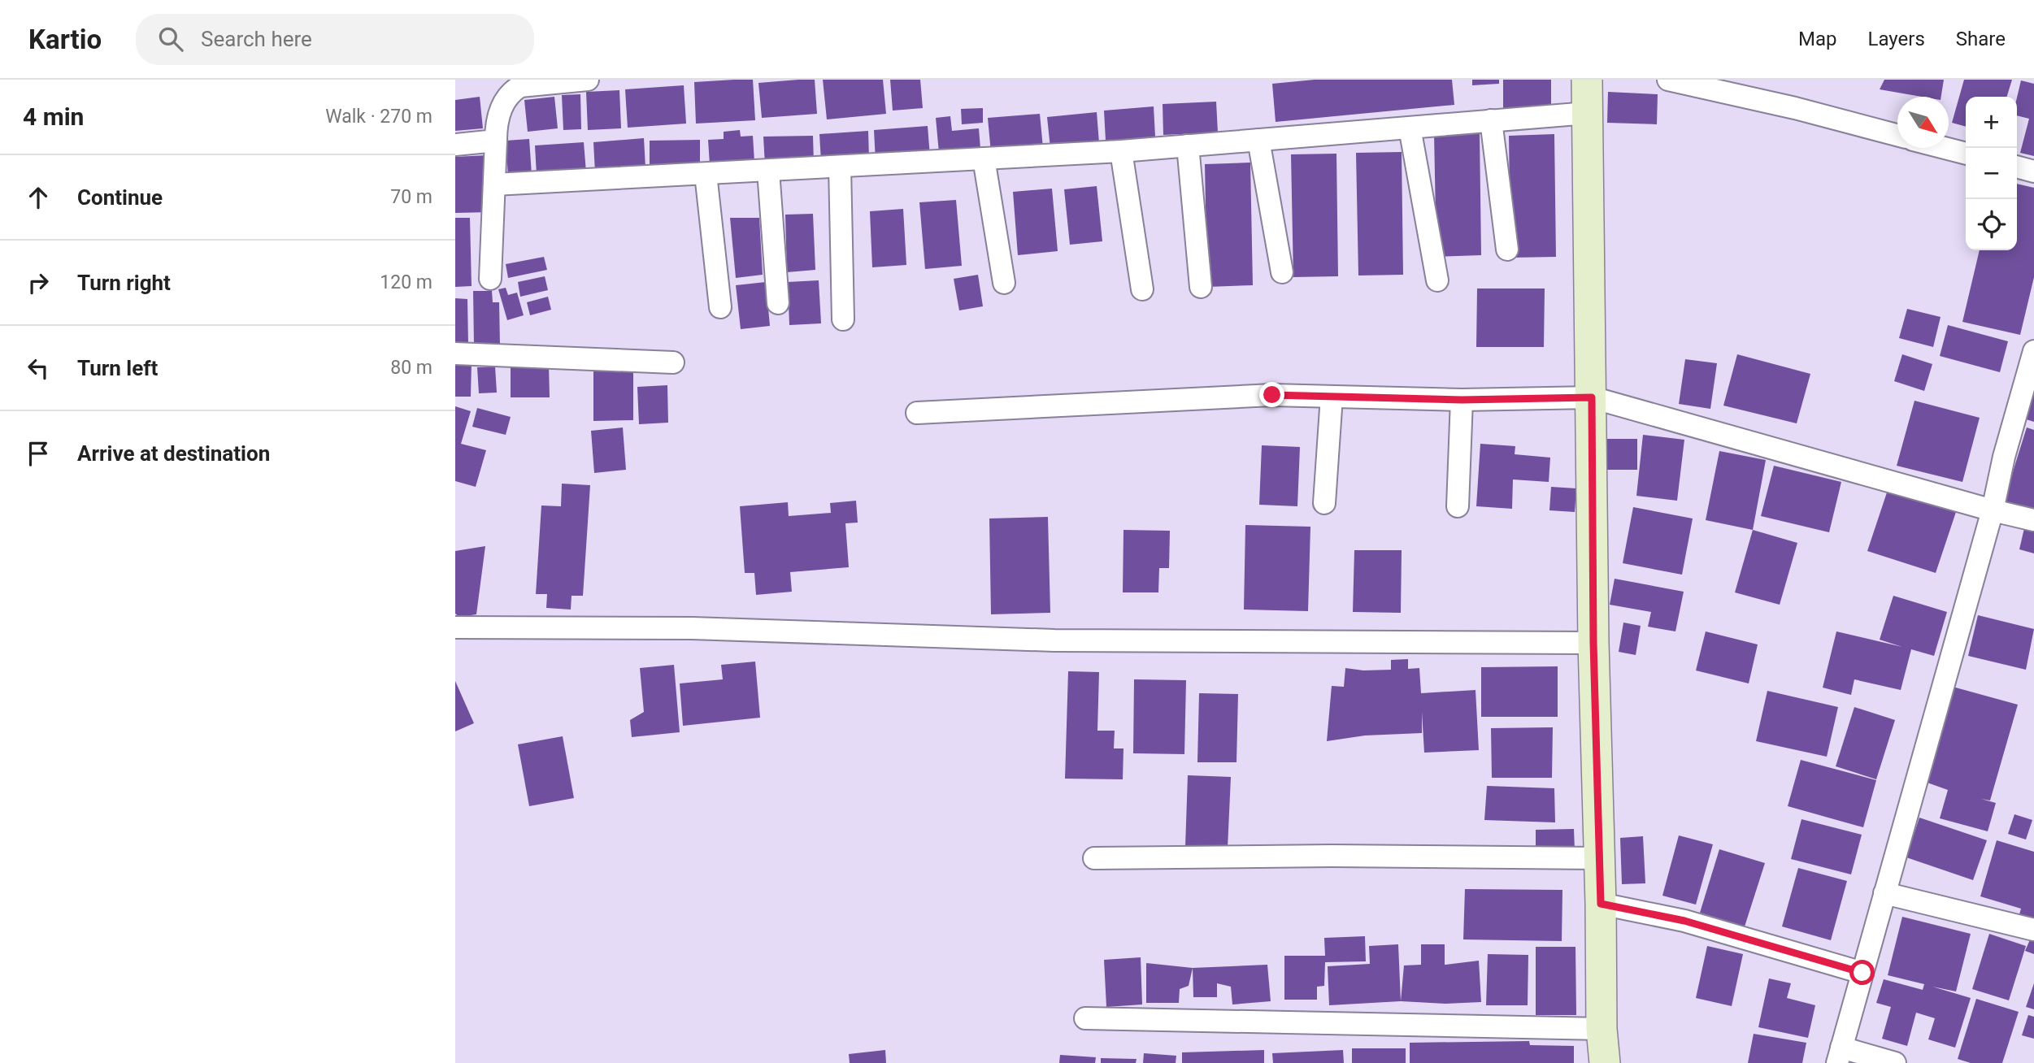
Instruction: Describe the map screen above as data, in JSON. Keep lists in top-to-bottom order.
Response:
{
  "north": "bottom right",
  "page": {
    "header": "Kartio",
    "search": "Search here",
    "nav": ["Map", "Layers", "Share"],
    "heading": ["4 min", "Walk · 270 m"],
    "map_buttons": ["+", "−"],
    "list": [
      ["Continue", "70 m"],
      ["Turn right", "120 m"],
      ["Turn left", "80 m"],
      "Arrive at destination"
    ]
  }
}
